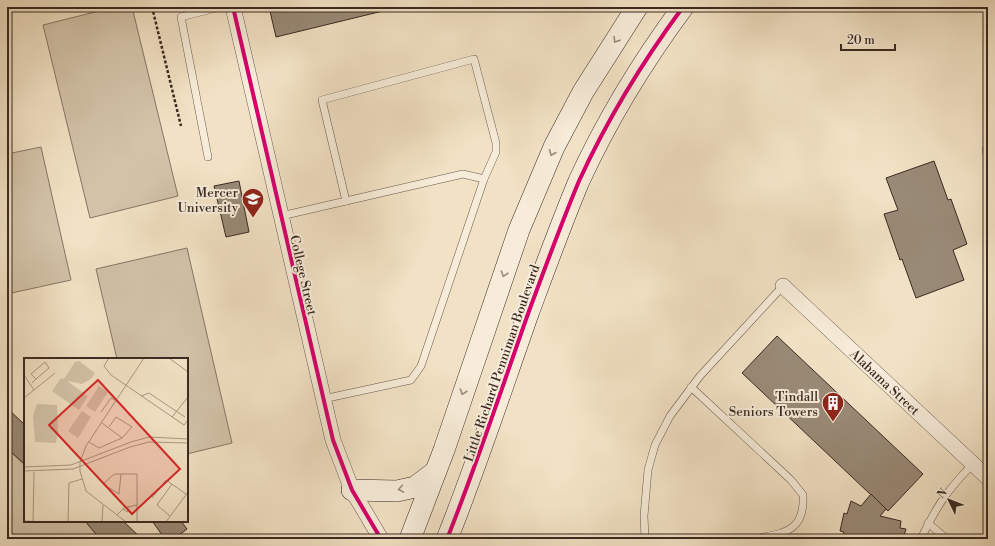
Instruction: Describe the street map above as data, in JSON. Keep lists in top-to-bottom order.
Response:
{
  "streets": {
    "street": ["College Street", "Little Richard Penniman Boulevard", "Alabama Street"]
  },
  "places": {
    "school or university": ["Mercer University"],
    "building": ["Tindall Seniors Towers"]
  },
  "scale_bar": "20 m",
  "north": "top left"
}
